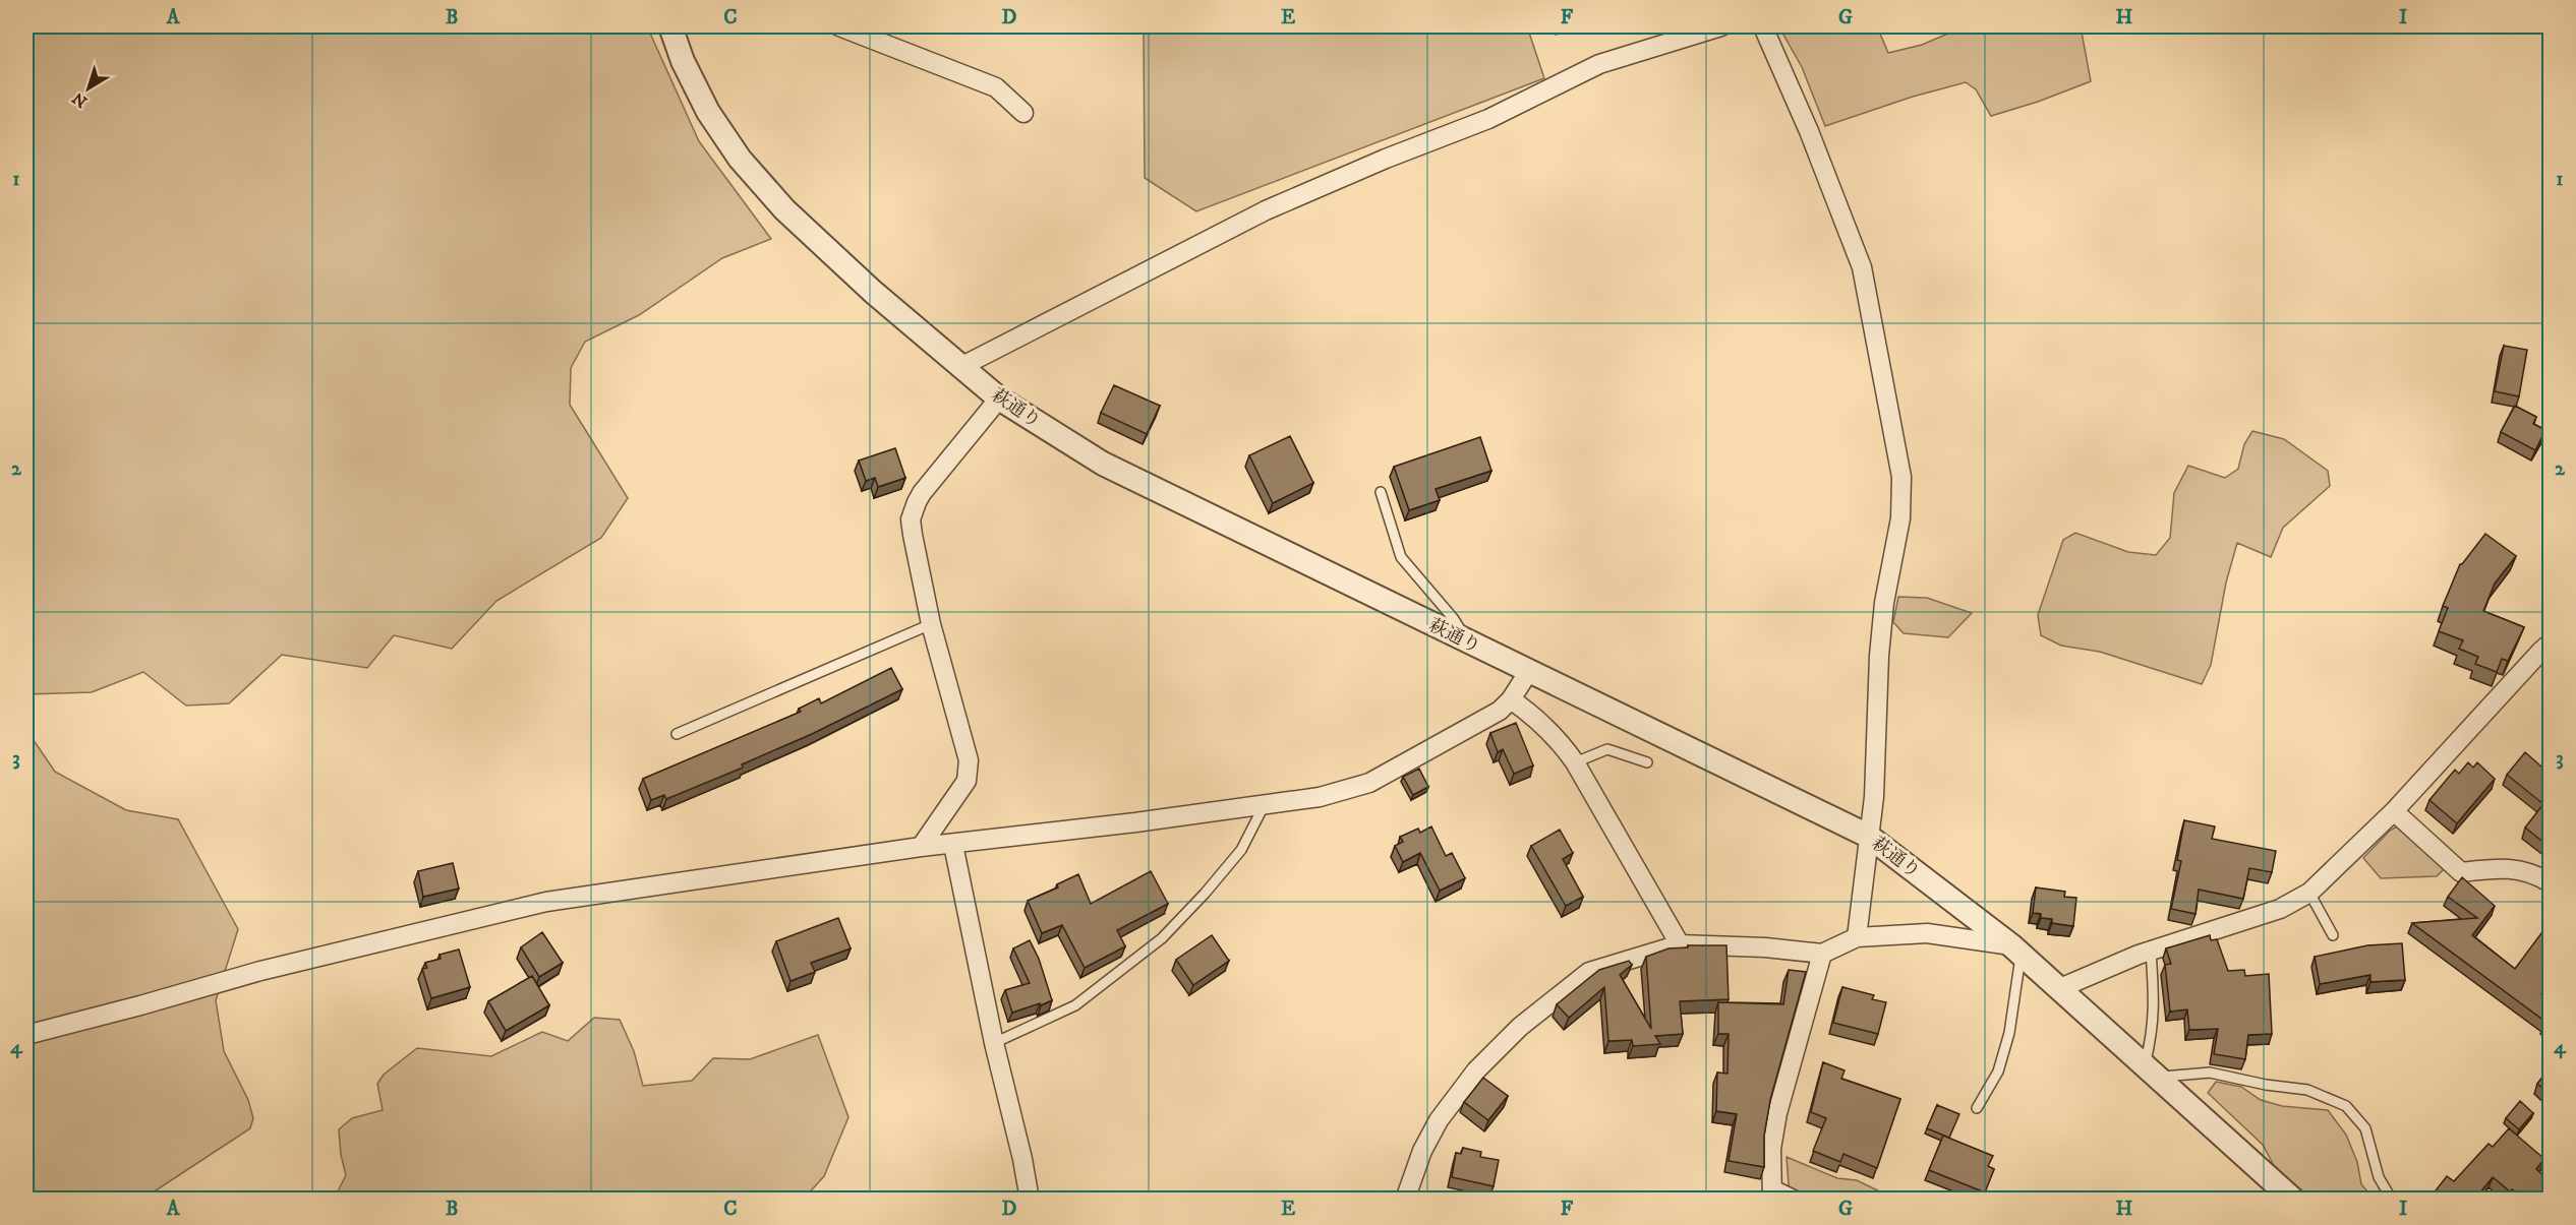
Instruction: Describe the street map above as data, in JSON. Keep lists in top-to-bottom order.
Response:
{
  "streets": {
    "street": ["萩通り"]
  },
  "north": "bottom left",
  "grid": {
    "columns": [
      "A",
      "B",
      "C",
      "D",
      "E",
      "F",
      "G",
      "H",
      "I"
    ],
    "rows": [
      "1",
      "2",
      "3",
      "4"
    ]
  }
}
